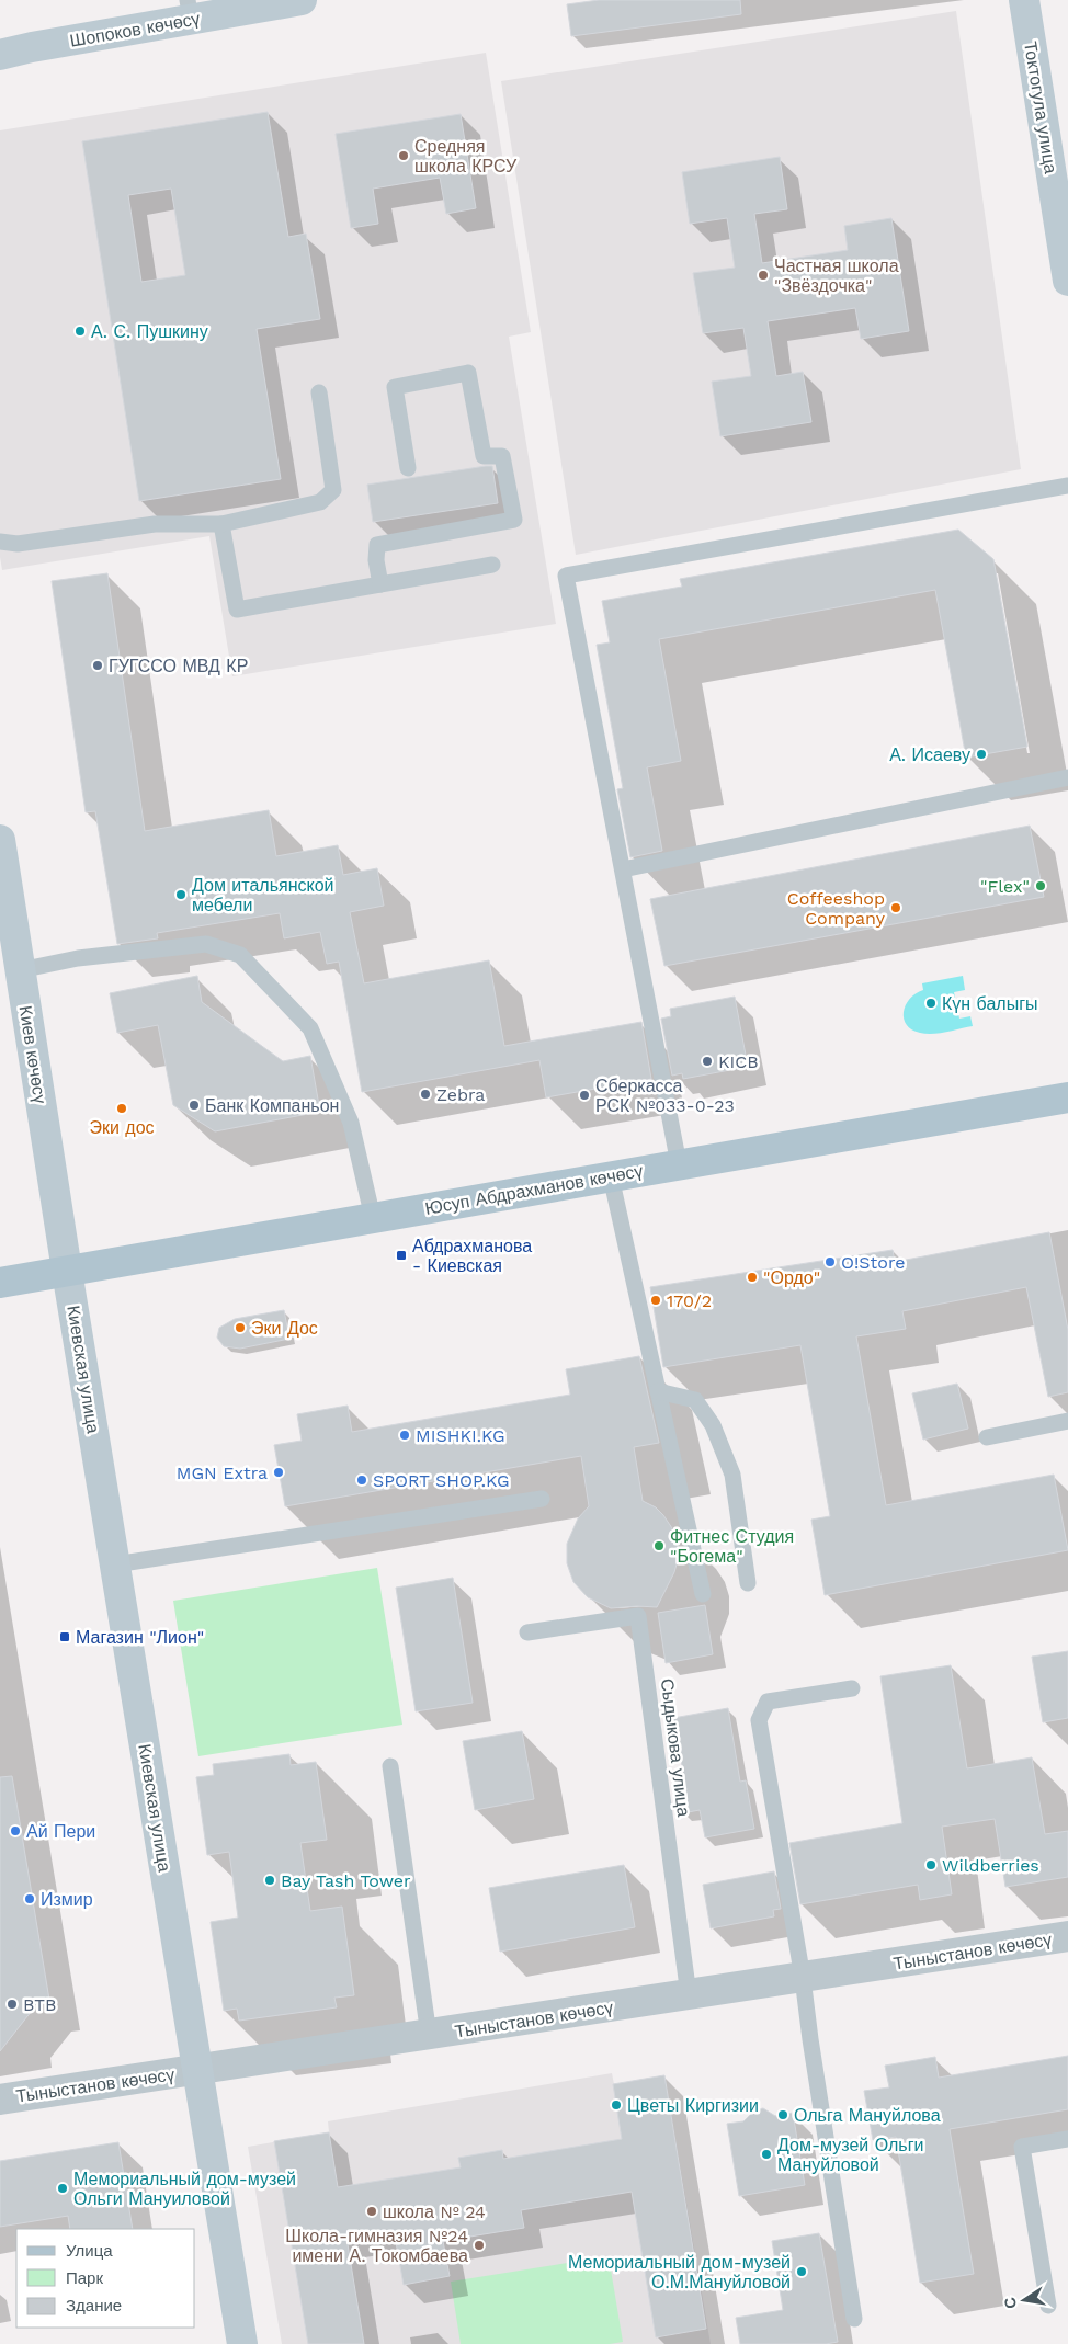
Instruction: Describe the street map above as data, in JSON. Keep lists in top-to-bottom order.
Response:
{
  "streets": {
    "main road": [
      "Шопоков көчөсү",
      "Токтогула улица",
      "Киев көчөсү",
      "Юсуп Абдрахманов көчөсү",
      "Киевская улица"
    ],
    "street": ["Тыныстанов көчөсү"],
    "lane": ["Сыдыкова улица"]
  },
  "crossings": [
    ["Киев көчөсү", "Юсуп Абдрахманов көчөсү"],
    ["Киев көчөсү", "Киевская улица"],
    ["Юсуп Абдрахманов көчөсү", "Киевская улица"],
    ["Киевская улица", "Тыныстанов көчөсү"],
    ["Сыдыкова улица", "Тыныстанов көчөсү"]
  ],
  "places": {
    "other": [
      "Средняя школа КРСУ",
      "Частная школа \"Звёздочка\"",
      "А. С. Пушкину",
      "ГУГССО МВД КР",
      "А. Исаеву",
      "\"Flex\"",
      "Дом итальянской мебели",
      "Coffeeshop Company",
      "Күн балыгы",
      "KICB",
      "Zebra",
      "Сберкасса РСК №033-0-23",
      "Банк Компаньон",
      "Эки дос",
      "O!Store",
      "\"Ордо\"",
      "170/2",
      "Эки Дос",
      "MISHKI.KG",
      "MGN Extra",
      "SPORT SHOP.KG",
      "Фитнес Студия \"Богема\"",
      "Ай Пери",
      "Wildberries",
      "Bay Tash Tower",
      "Измир",
      "BTB",
      "Цветы Киргизии",
      "Ольга Мануйлова",
      "Дом-музей Ольги Мануйловой",
      "Мемориальный дом-музей Ольги Мануиловой",
      "школа № 24",
      "Школа-гимназия №24 имени А. Токомбаева",
      "Мемориальный дом-музей О.М.Мануйловой"
    ],
    "transit": ["Абдрахманова - Киевская", "Магазин \"Лион\""]
  },
  "legend": ["Улица", "Парк", "Здание"],
  "north": "left"
}
